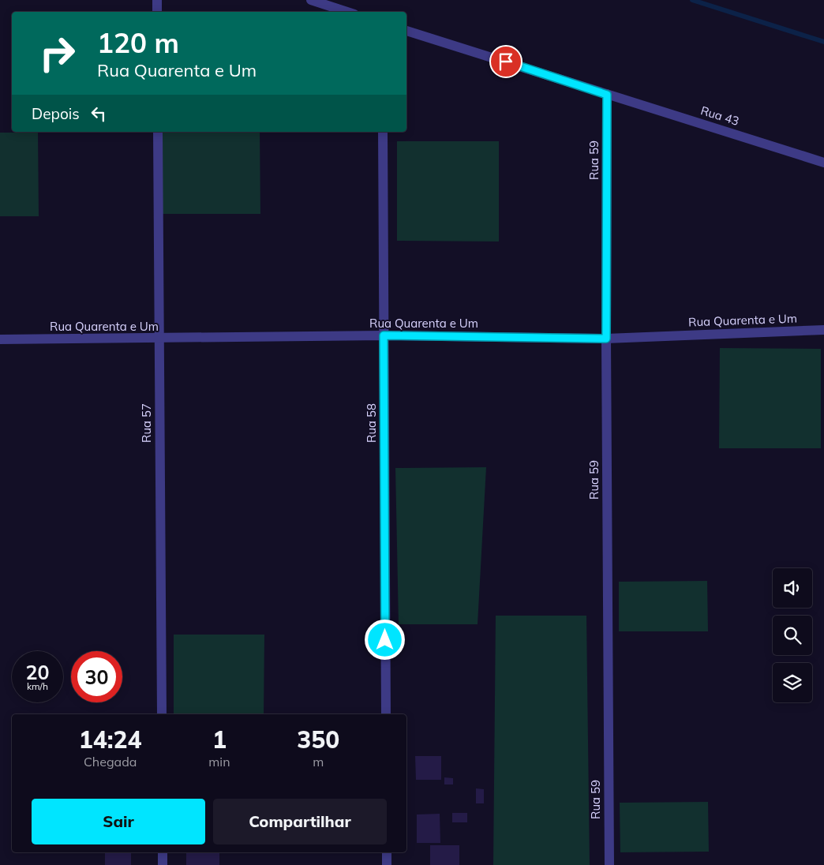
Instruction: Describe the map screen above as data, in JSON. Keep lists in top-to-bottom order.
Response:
{
  "streets": {
    "street": [
      "Rua 43",
      "Rua 59",
      "Rua Quarenta e Um",
      "Rua 57",
      "Rua 58"
    ]
  },
  "crossings": [
    ["Rua 43", "Rua 59"],
    ["Rua 59", "Rua Quarenta e Um"],
    ["Rua Quarenta e Um", "Rua 57"],
    ["Rua Quarenta e Um", "Rua 58"]
  ],
  "page": {
    "turn": ["120 m", "Rua Quarenta e Um"],
    "then": "Depois",
    "speed": "20 km/h",
    "limit": "30",
    "eta": [
      "14:24",
      "Chegada",
      "1",
      "min",
      "350",
      "m"
    ],
    "buttons": ["Sair", "Compartilhar"]
  }
}
